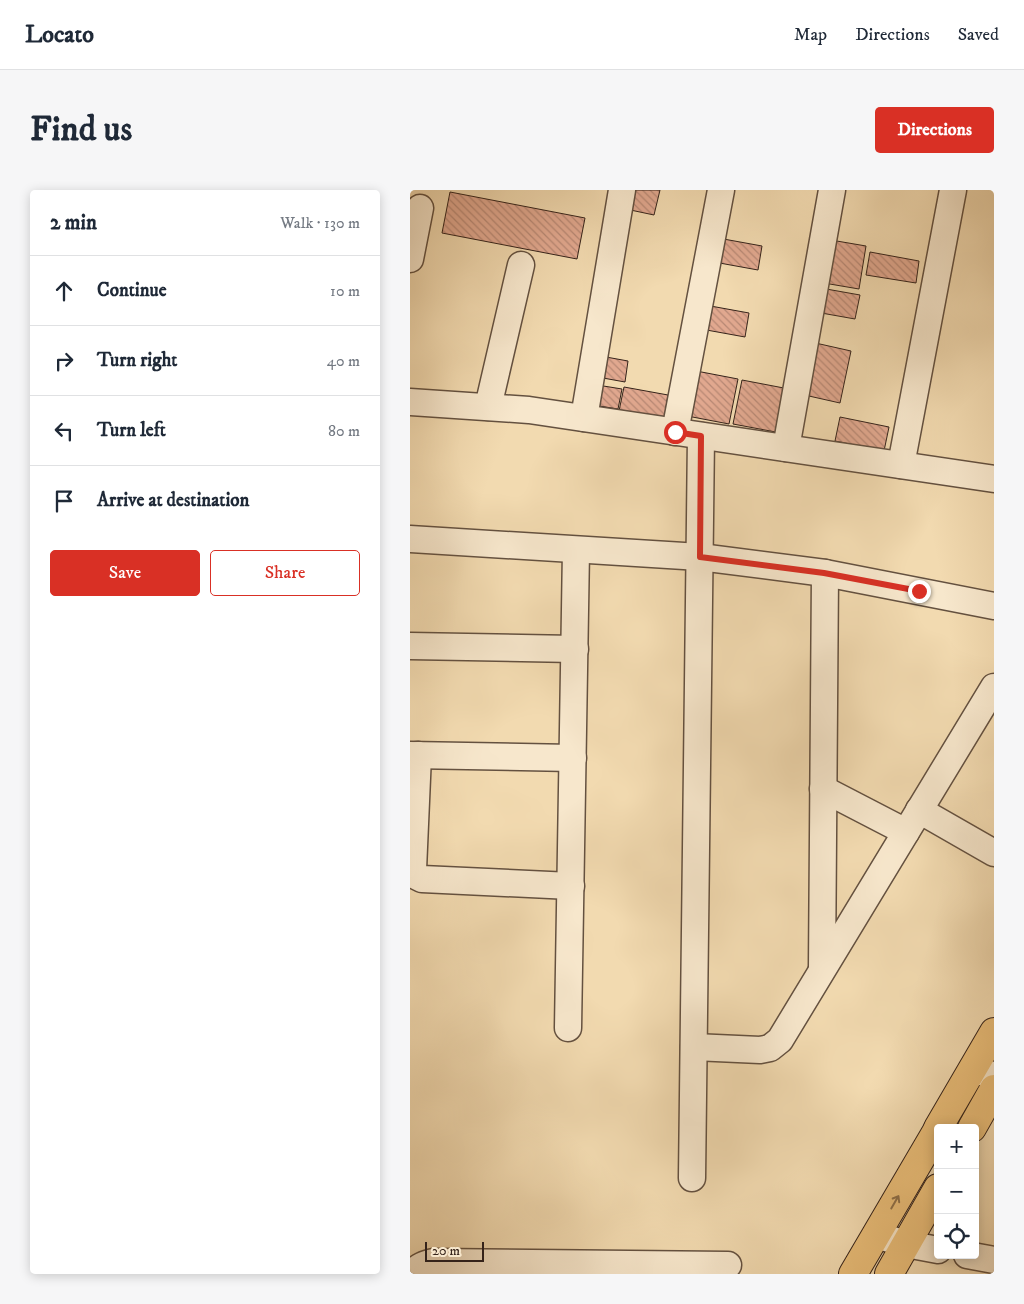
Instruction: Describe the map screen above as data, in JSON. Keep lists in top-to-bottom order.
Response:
{
  "scale_bar": "20 m",
  "page": {
    "header": "Locato",
    "nav": ["Map", "Directions", "Saved"],
    "buttons": [
      "Directions",
      ["Save", "Share"]
    ],
    "title": "Find us",
    "heading": ["2 min", "Walk · 130 m"],
    "list": [
      ["Continue", "10 m"],
      ["Turn right", "40 m"],
      ["Turn left", "80 m"],
      "Arrive at destination"
    ],
    "map_buttons": ["+", "−"],
    "scale": "20 m"
  }
}
